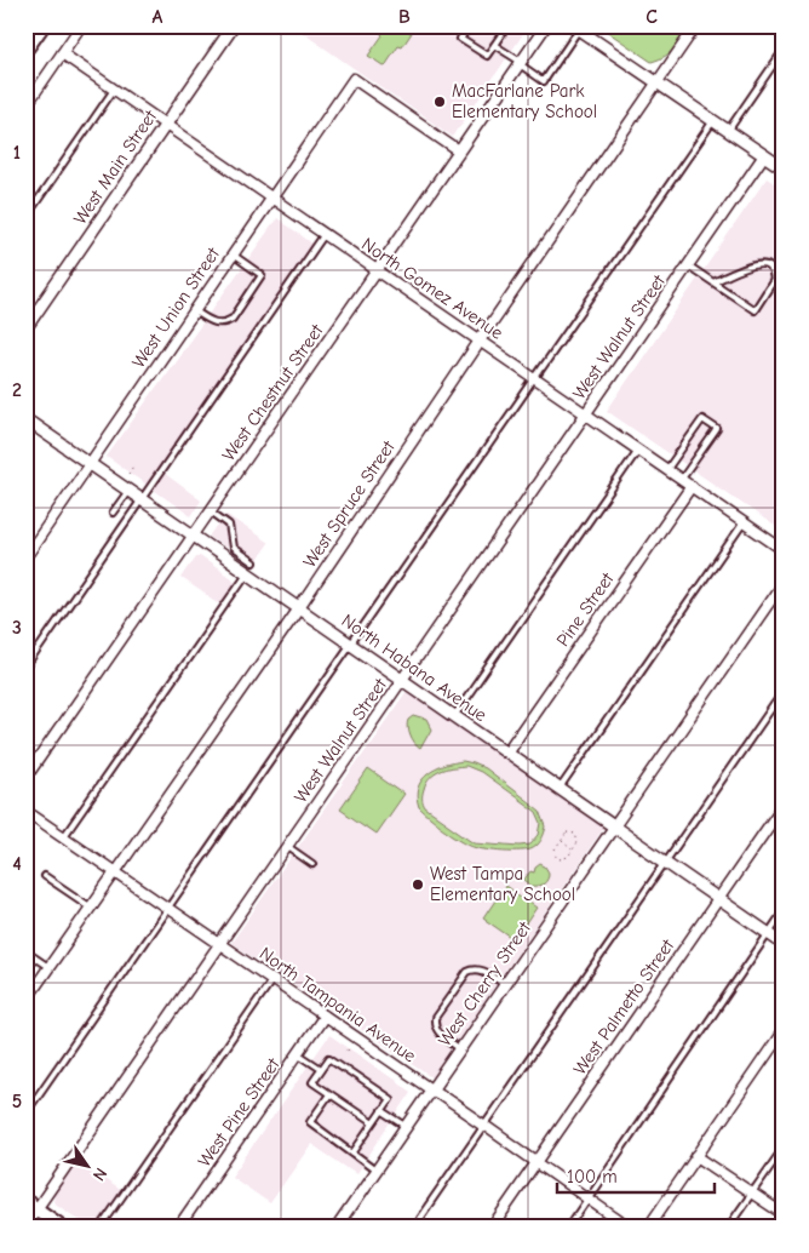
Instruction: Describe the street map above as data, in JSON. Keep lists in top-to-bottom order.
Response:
{
  "streets": {
    "street": [
      "West Main Street",
      "North Gomez Avenue",
      "West Union Street",
      "West Walnut Street",
      "West Chestnut Street",
      "West Spruce Street",
      "Pine Street",
      "North Habana Avenue",
      "West Cherry Street",
      "North Tampania Avenue",
      "West Palmetto Street",
      "West Pine Street"
    ]
  },
  "crossings": [
    ["West Main Street", "North Gomez Avenue"],
    ["North Gomez Avenue", "West Union Street"],
    ["North Gomez Avenue", "West Walnut Street"],
    ["North Gomez Avenue", "West Chestnut Street"],
    ["North Gomez Avenue", "West Spruce Street"],
    ["North Gomez Avenue", "Pine Street"],
    ["West Union Street", "West Chestnut Street"],
    ["West Union Street", "North Habana Avenue"],
    ["West Walnut Street", "North Habana Avenue"],
    ["West Walnut Street", "North Tampania Avenue"],
    ["West Chestnut Street", "North Habana Avenue"],
    ["West Spruce Street", "North Habana Avenue"],
    ["West Spruce Street", "North Tampania Avenue"],
    ["Pine Street", "North Habana Avenue"],
    ["North Habana Avenue", "West Cherry Street"],
    ["North Habana Avenue", "West Palmetto Street"],
    ["West Cherry Street", "North Tampania Avenue"],
    ["North Tampania Avenue", "West Palmetto Street"],
    ["North Tampania Avenue", "West Pine Street"]
  ],
  "places": ["MacFarlane Park Elementary School", "West Tampa Elementary School"],
  "scale_bar": "100 m",
  "north": "bottom right",
  "grid": {
    "columns": ["A", "B", "C"],
    "rows": [
      "1",
      "2",
      "3",
      "4",
      "5"
    ]
  }
}
